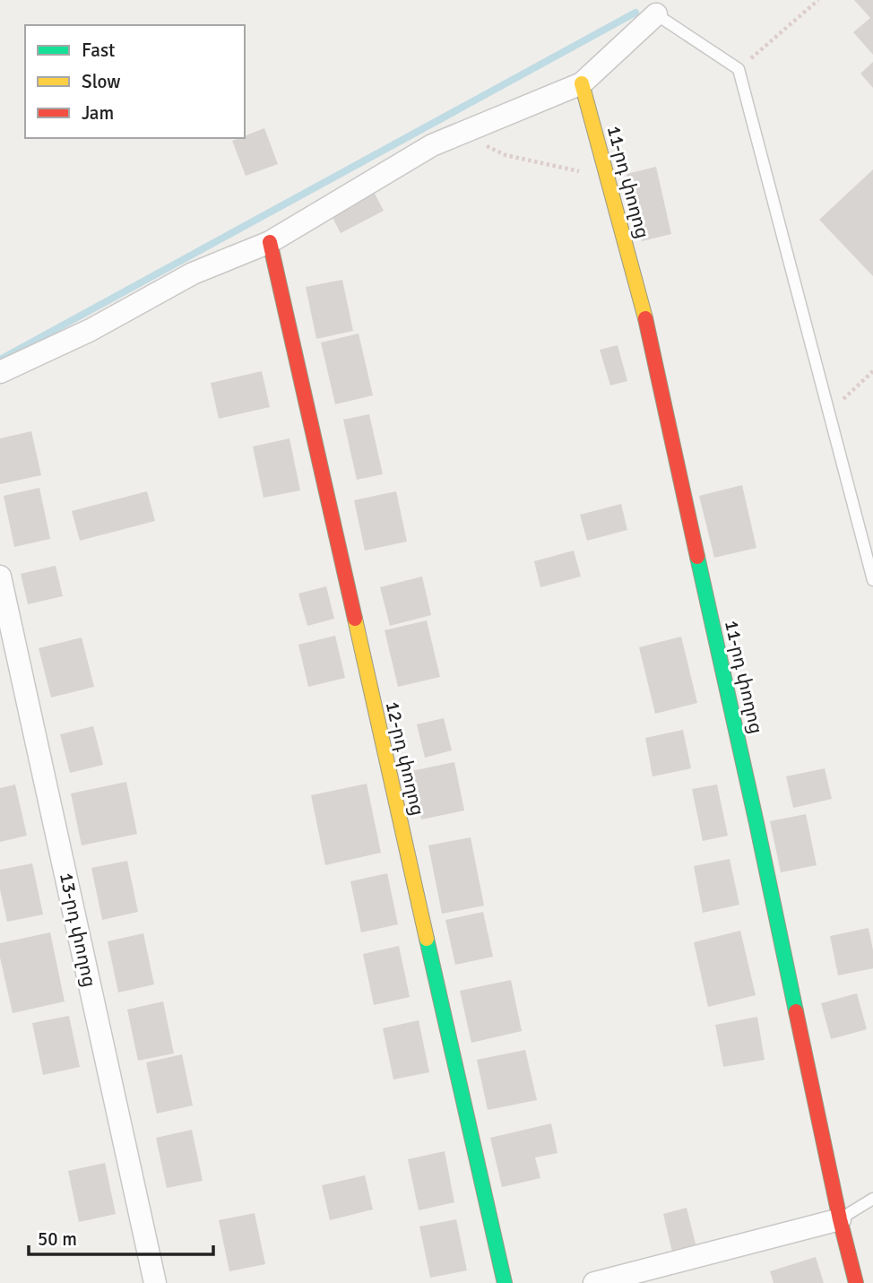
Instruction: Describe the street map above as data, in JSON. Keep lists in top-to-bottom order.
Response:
{
  "streets": {
    "street": ["11-րդ փողոց", "12-րդ փողոց", "13-րդ փողոց"]
  },
  "legend": ["Fast", "Slow", "Jam"],
  "scale_bar": "50 m"
}
